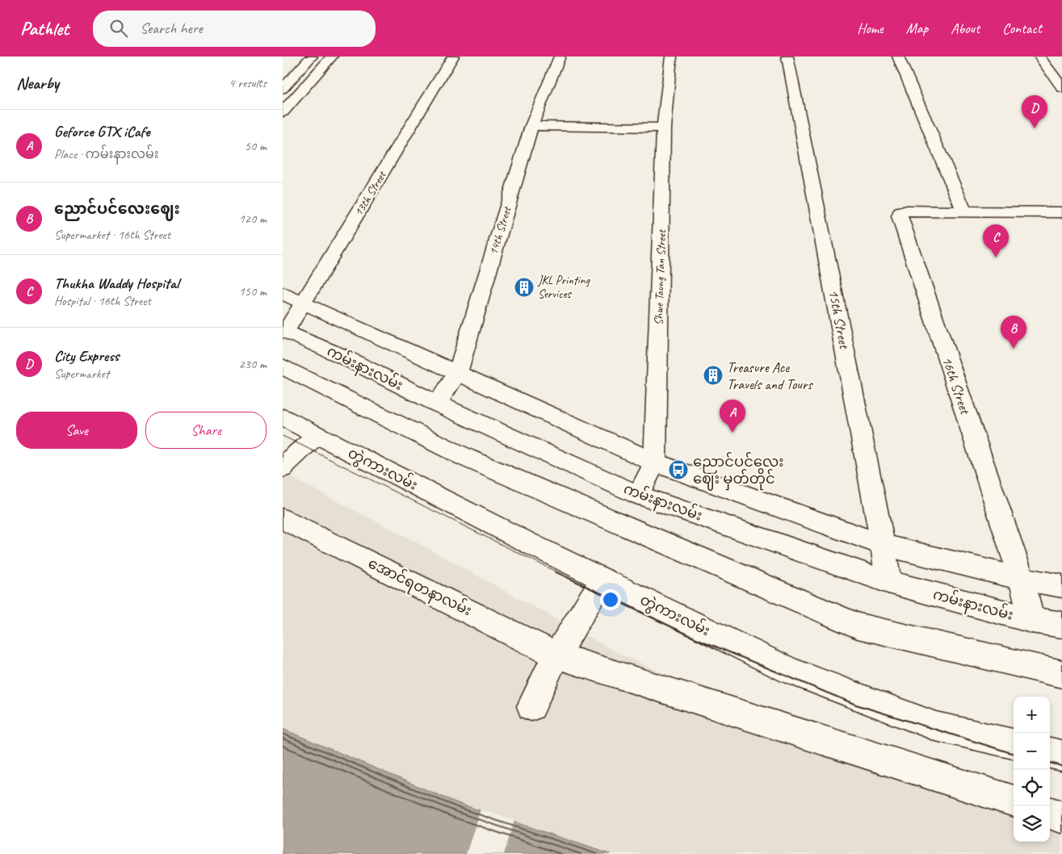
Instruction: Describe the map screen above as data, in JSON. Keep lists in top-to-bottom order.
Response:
{
  "streets": {
    "street": [
      "13th Street",
      "14th Street",
      "Shwe Taung Tan Street",
      "15th Street",
      "ကမ်းနားလမ်း",
      "16th Street",
      "တွဲကားလမ်း",
      "အောင်ရတနာလမ်း"
    ]
  },
  "crossings": [
    ["13th Street", "ကမ်းနားလမ်း"],
    ["14th Street", "ကမ်းနားလမ်း"],
    ["Shwe Taung Tan Street", "ကမ်းနားလမ်း"],
    ["15th Street", "ကမ်းနားလမ်း"],
    ["ကမ်းနားလမ်း", "16th Street"]
  ],
  "places": {
    "building": ["JKL Printing Services", "Treasure Ace Travels and Tours"],
    "bus stop": ["ညောင်ပင်လေး ဈေး မှတ်တိုင်"]
  },
  "page": {
    "header": "Pathlet",
    "search": "Search here",
    "nav": [
      "Home",
      "Map",
      "About",
      "Contact"
    ],
    "heading": ["Nearby", "4 results"],
    "pins": [
      "D",
      "C",
      "B",
      "A"
    ],
    "list": [
      {
        "mark": "A",
        "name": "Geforce GTX iCafe",
        "note": "Place · ကမ်းနားလမ်း",
        "value": "50 m"
      },
      {
        "mark": "B",
        "name": "ညောင်ပင်လေးဈေး",
        "note": "Supermarket · 16th Street",
        "value": "120 m"
      },
      {
        "mark": "C",
        "name": "Thukha Waddy Hospital",
        "note": "Hospital · 16th Street",
        "value": "150 m"
      },
      {
        "mark": "D",
        "name": "City Express",
        "note": "Supermarket",
        "value": "230 m"
      }
    ],
    "buttons": ["Save", "Share"],
    "map_buttons": ["+", "−"]
  }
}
